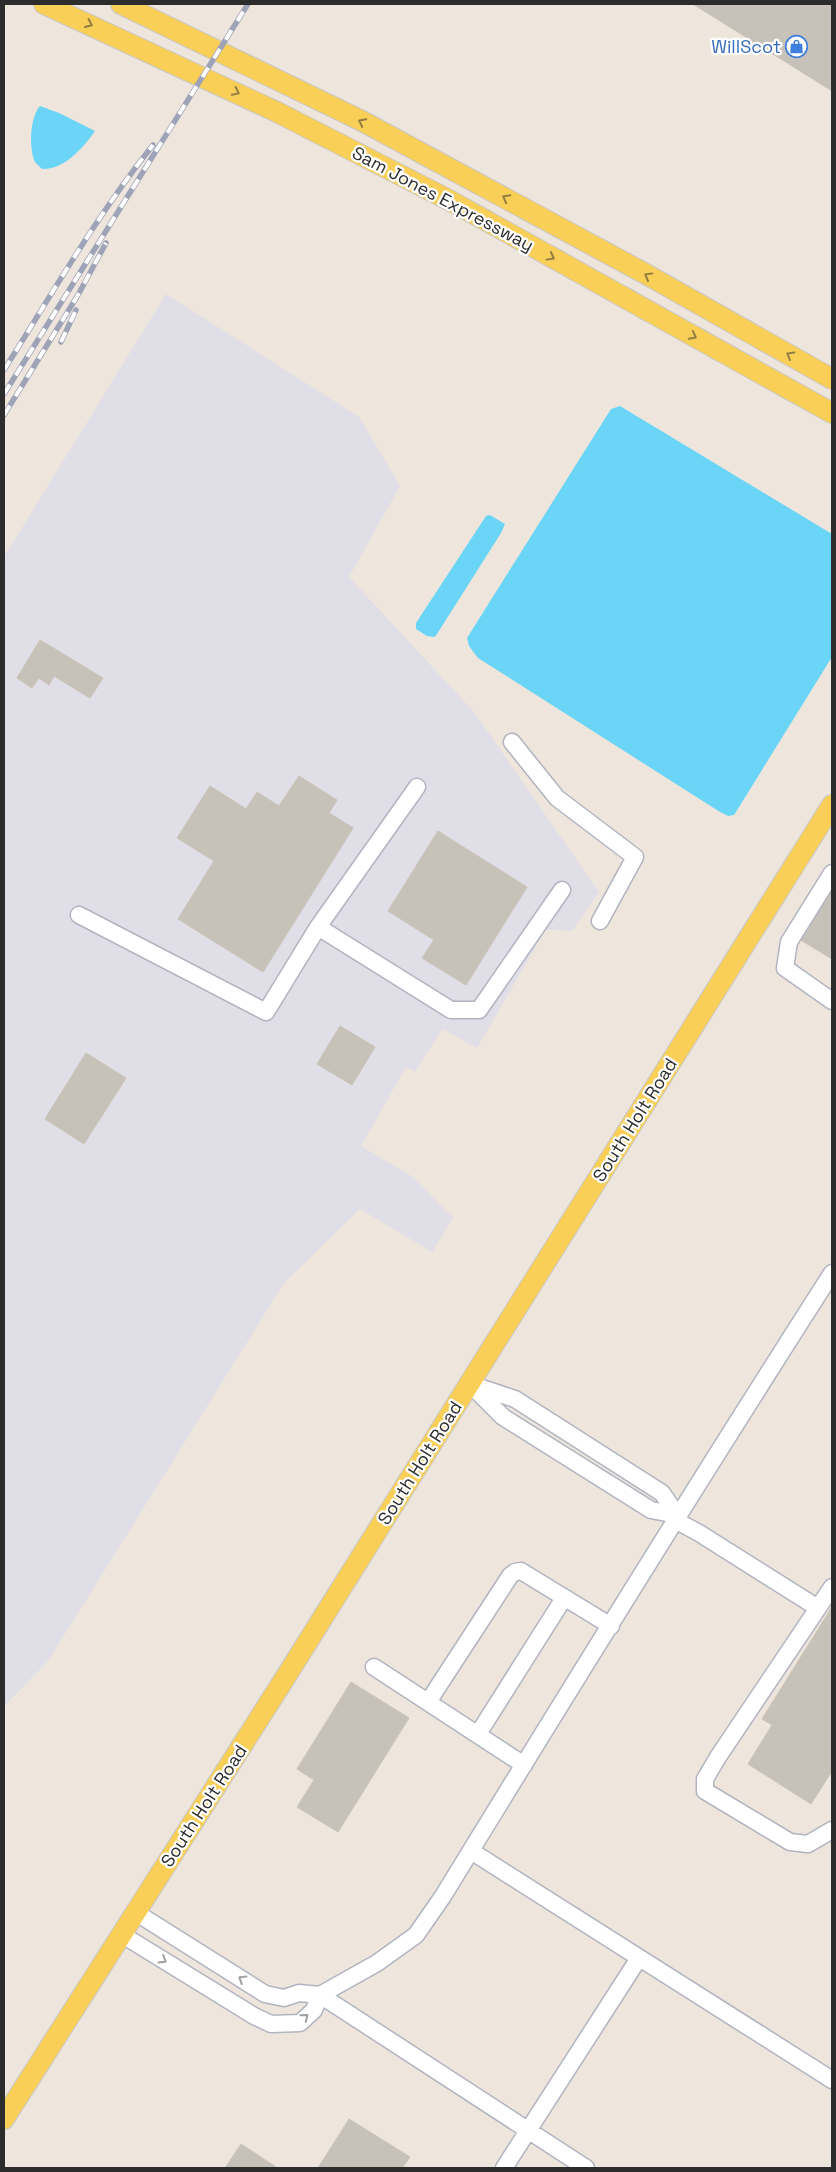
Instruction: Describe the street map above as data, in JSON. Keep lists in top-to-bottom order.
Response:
{
  "streets": {
    "main road": ["Sam Jones Expressway", "South Holt Road"]
  },
  "places": {
    "shop": ["WillScot"]
  }
}
